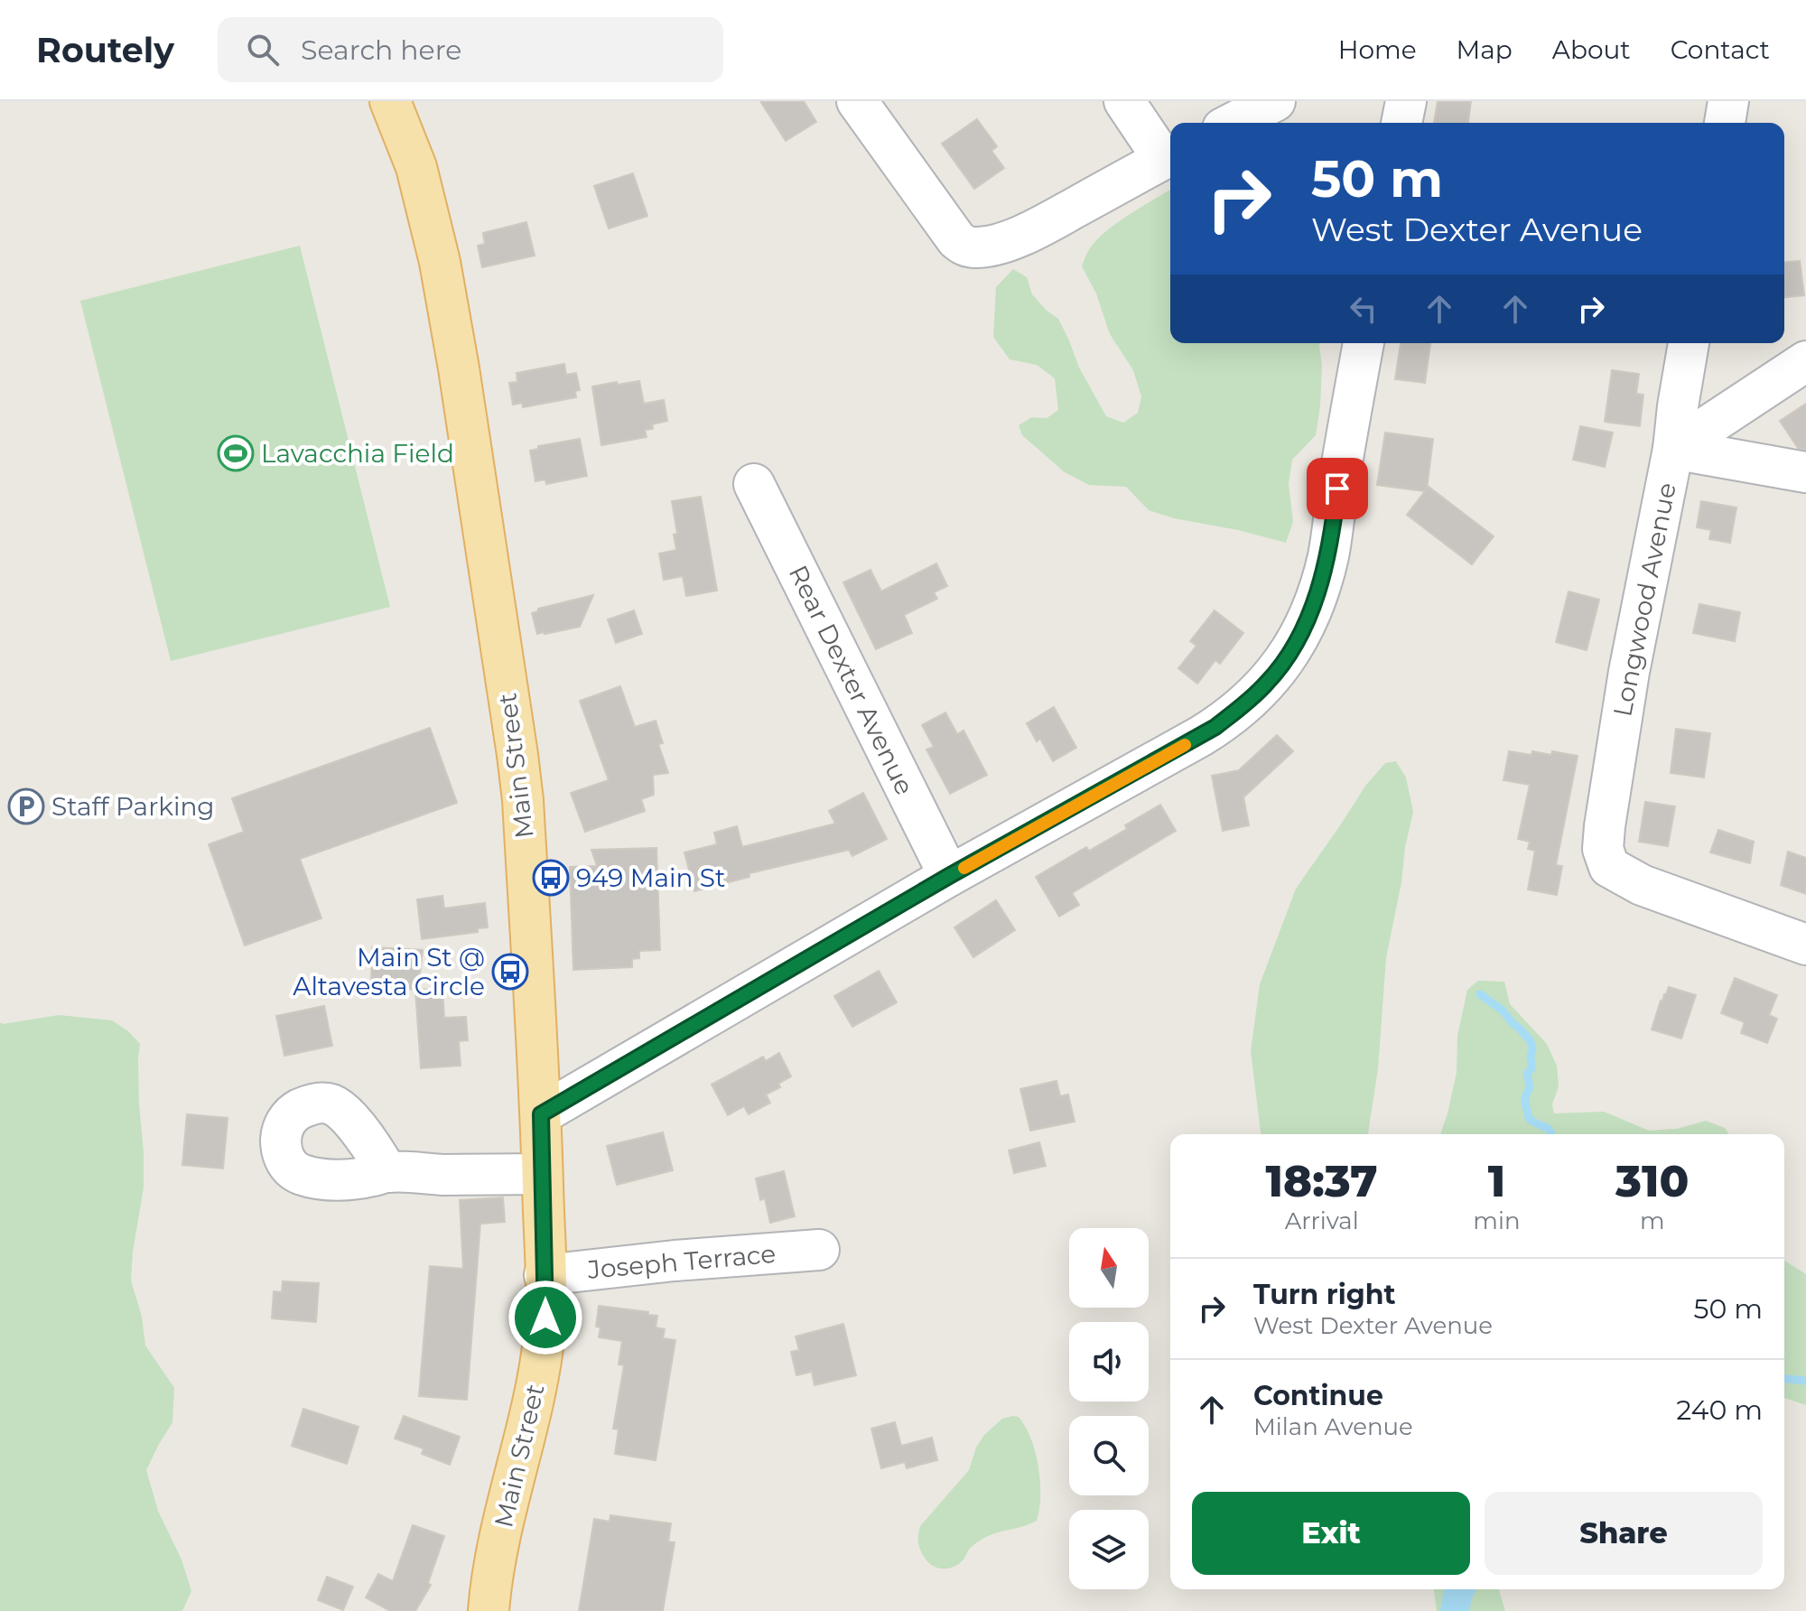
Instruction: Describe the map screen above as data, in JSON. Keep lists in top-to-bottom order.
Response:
{
  "streets": {
    "main road": ["Main Street"],
    "street": ["Longwood Avenue", "Rear Dexter Avenue", "Joseph Terrace"]
  },
  "crossings": [
    ["Main Street", "Joseph Terrace"]
  ],
  "places": {
    "sports": ["Lavacchia Field"],
    "parking": ["Staff Parking"],
    "bus stop": ["949 Main St", "Main St @ Altavesta Circle"]
  },
  "north": "top",
  "page": {
    "header": "Routely",
    "search": "Search here",
    "nav": [
      "Home",
      "Map",
      "About",
      "Contact"
    ],
    "turn": ["50 m", "West Dexter Avenue"],
    "eta": [
      "18:37",
      "Arrival",
      "1",
      "min",
      "310",
      "m"
    ],
    "list": [
      {
        "name": "Turn right",
        "note": "West Dexter Avenue",
        "value": "50 m"
      },
      {
        "name": "Continue",
        "note": "Milan Avenue",
        "value": "240 m"
      }
    ],
    "buttons": ["Exit", "Share"]
  }
}
